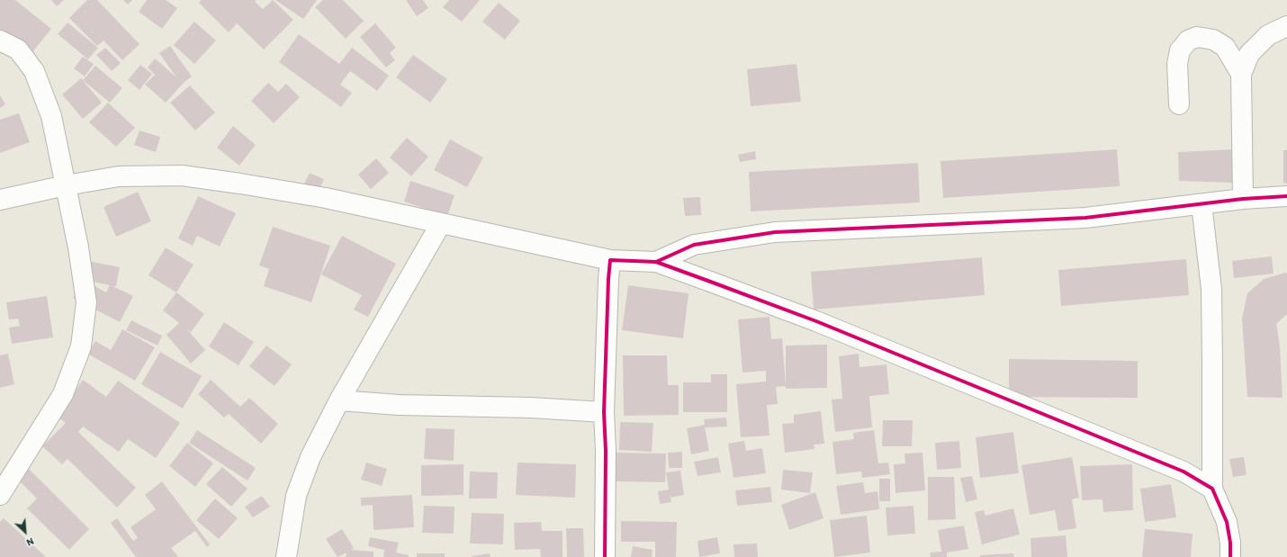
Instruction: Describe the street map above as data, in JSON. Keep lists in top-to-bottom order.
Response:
{
  "north": "bottom right"
}
